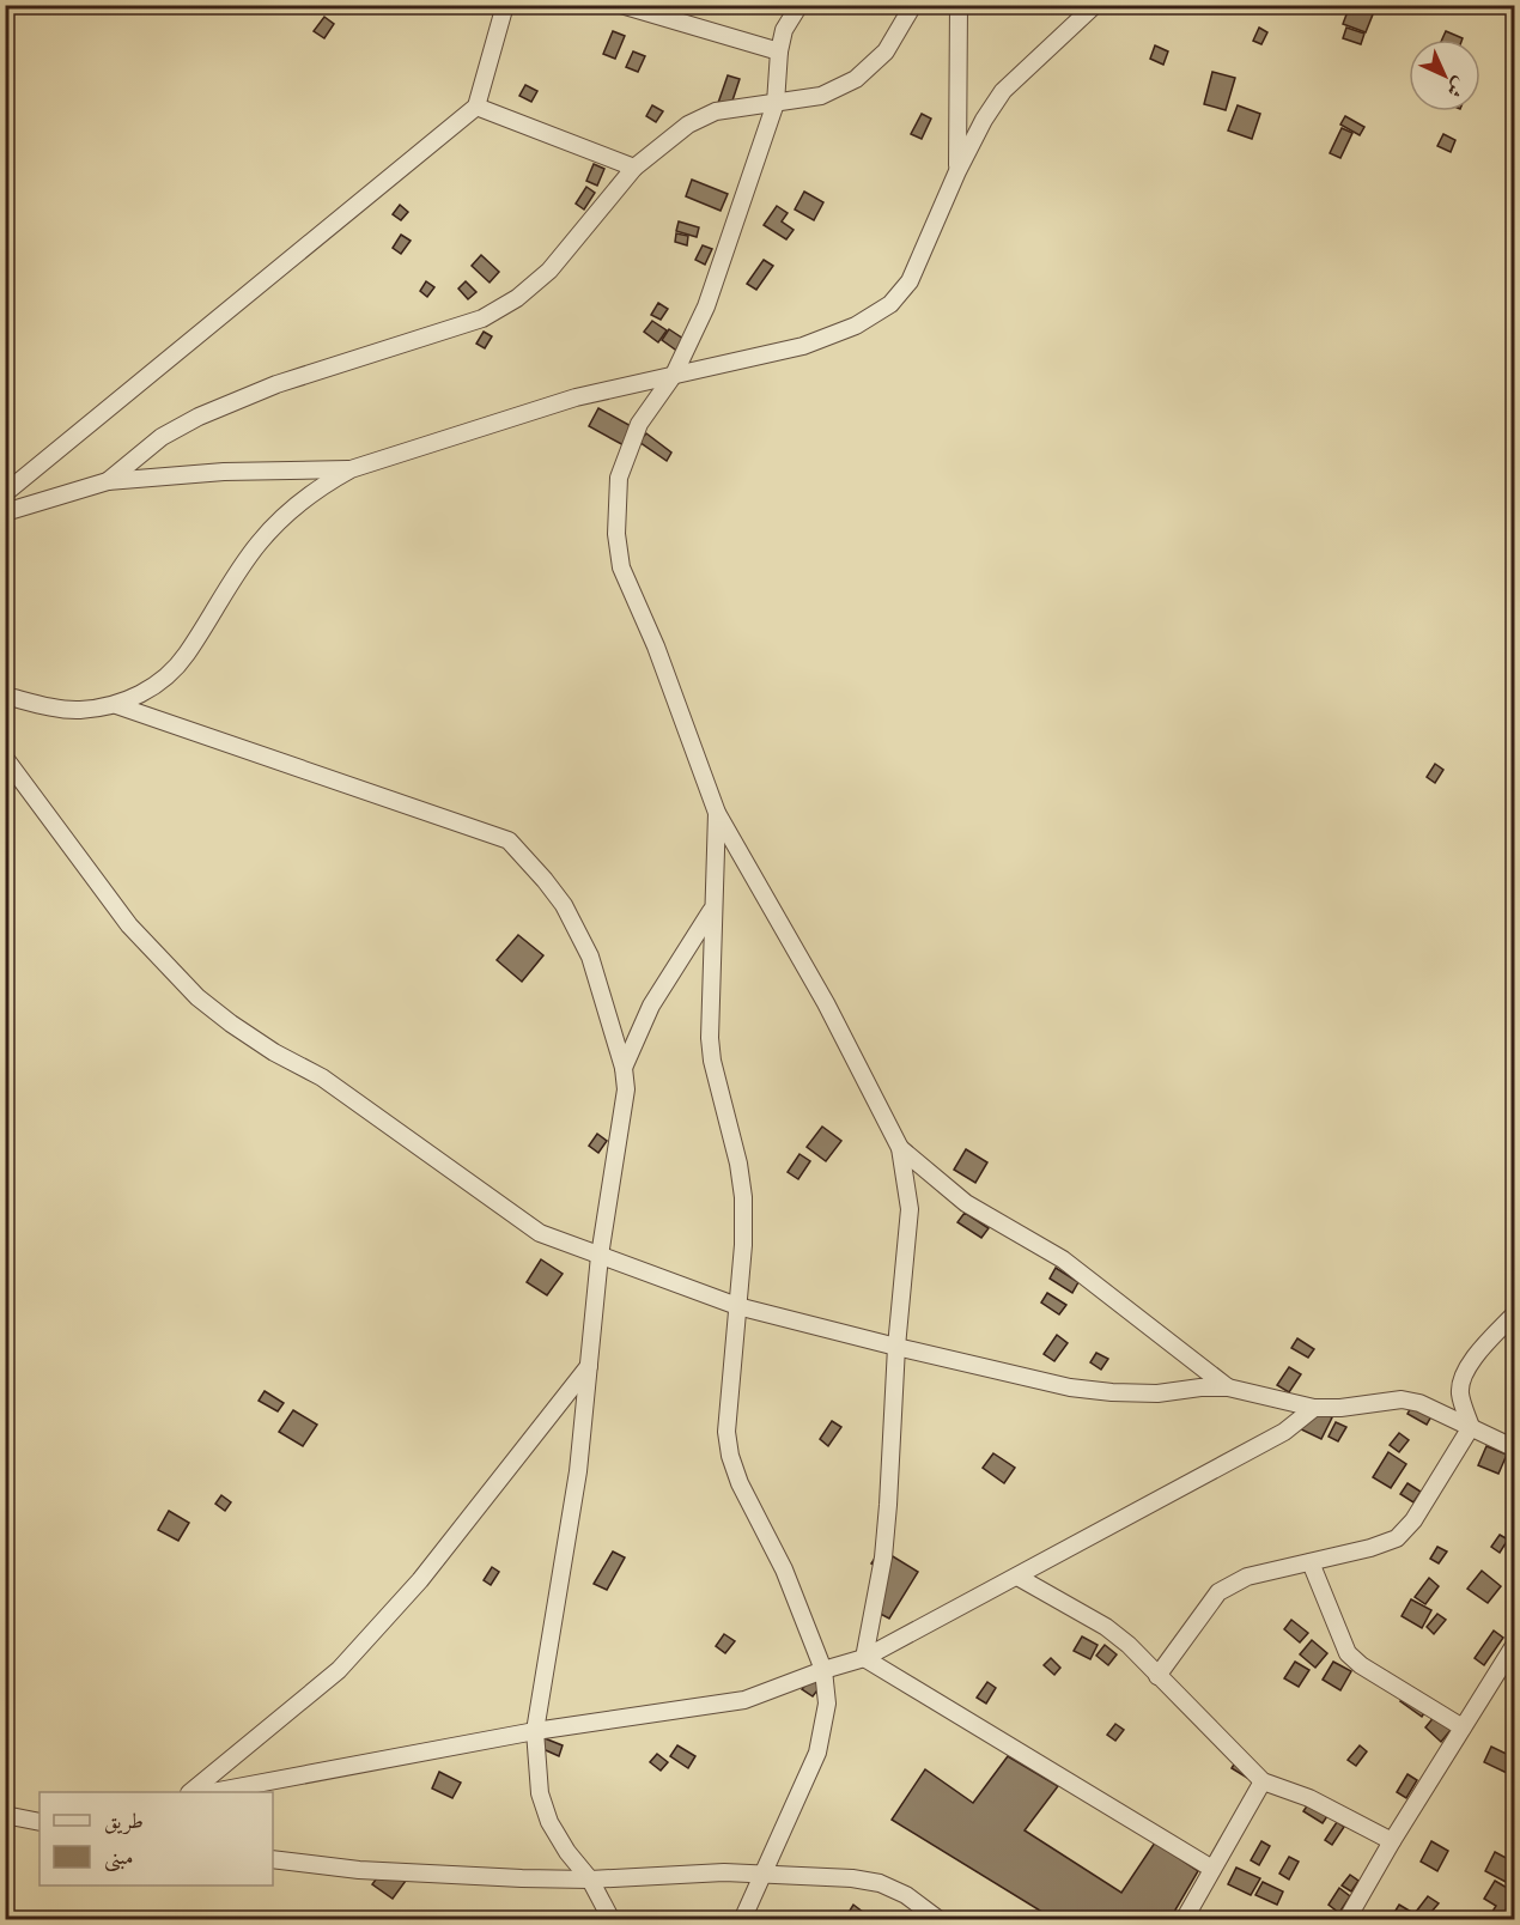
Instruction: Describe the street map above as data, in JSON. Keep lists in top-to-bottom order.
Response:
{
  "legend": ["طريق", "مبنى"],
  "north": "bottom right"
}
